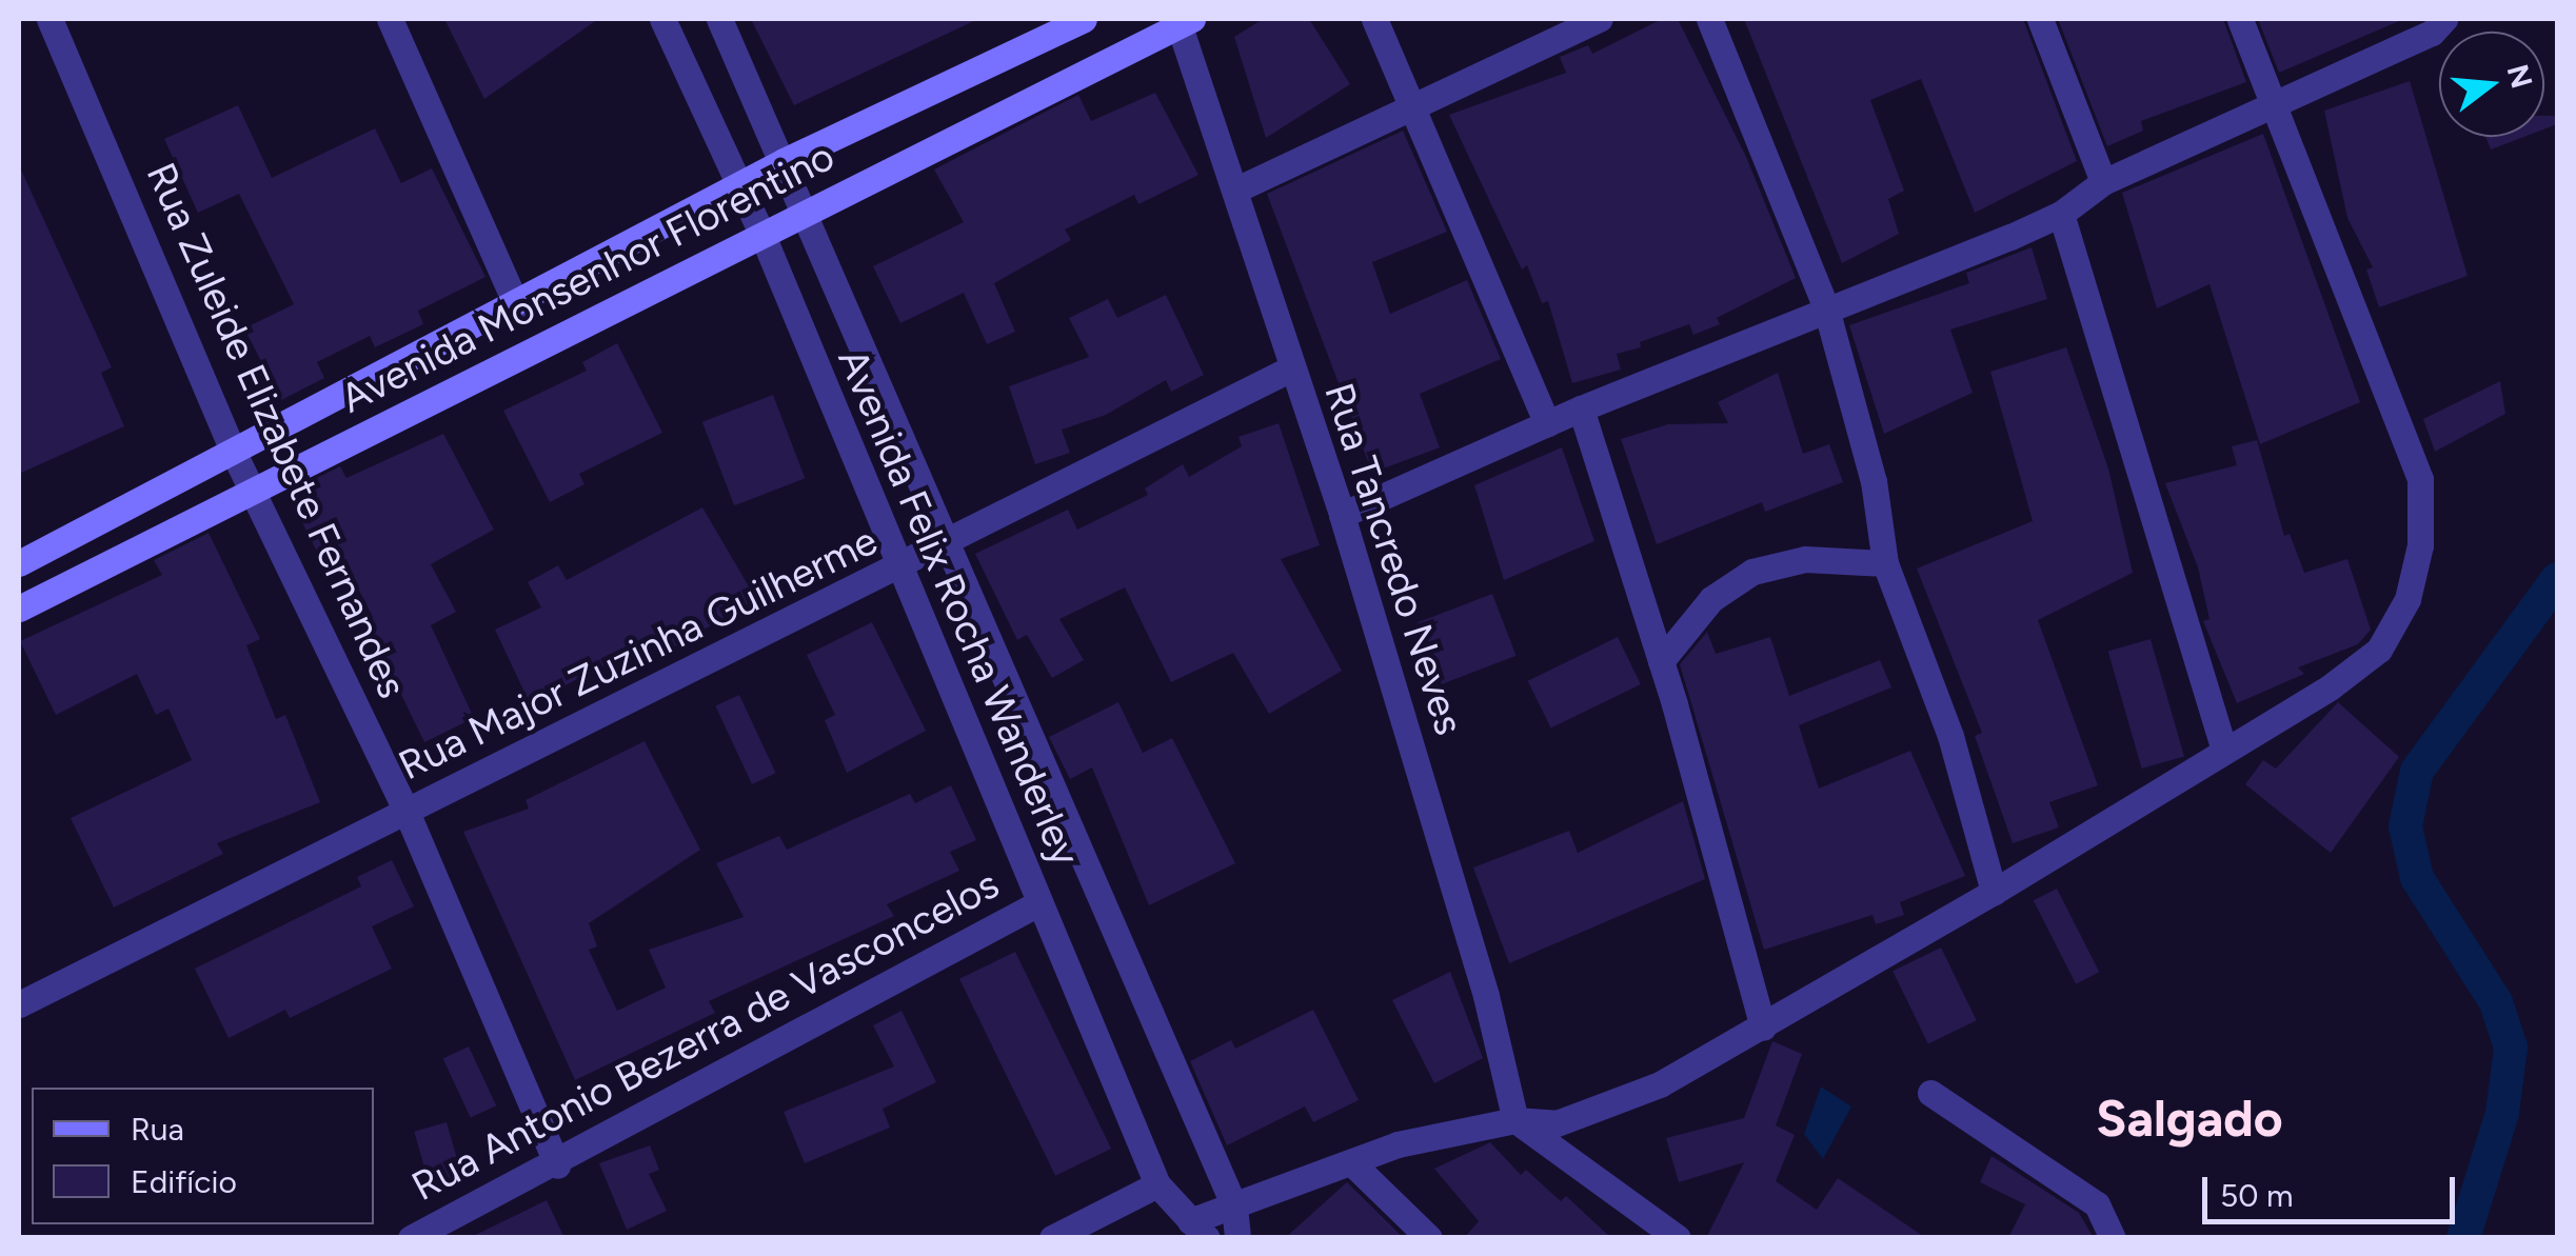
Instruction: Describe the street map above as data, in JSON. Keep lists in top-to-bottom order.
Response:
{
  "streets": {
    "main road": ["Avenida Monsenhor Florentino"],
    "street": [
      "Rua Zuleide Elizabete Fernandes",
      "Rua Tancredo Neves",
      "Avenida Felix Rocha Wanderley",
      "Rua Major Zuzinha Guilherme",
      "Rua Antonio Bezerra de Vasconcelos"
    ]
  },
  "crossings": [
    ["Avenida Monsenhor Florentino", "Rua Zuleide Elizabete Fernandes"],
    ["Avenida Monsenhor Florentino", "Rua Tancredo Neves"],
    ["Avenida Monsenhor Florentino", "Avenida Felix Rocha Wanderley"],
    ["Rua Zuleide Elizabete Fernandes", "Rua Major Zuzinha Guilherme"],
    ["Rua Zuleide Elizabete Fernandes", "Rua Antonio Bezerra de Vasconcelos"],
    ["Rua Tancredo Neves", "Rua Major Zuzinha Guilherme"],
    ["Avenida Felix Rocha Wanderley", "Rua Major Zuzinha Guilherme"],
    ["Avenida Felix Rocha Wanderley", "Rua Antonio Bezerra de Vasconcelos"]
  ],
  "districts": ["Salgado"],
  "legend": ["Rua", "Edifício"],
  "scale_bar": "50 m",
  "north": "right"
}
